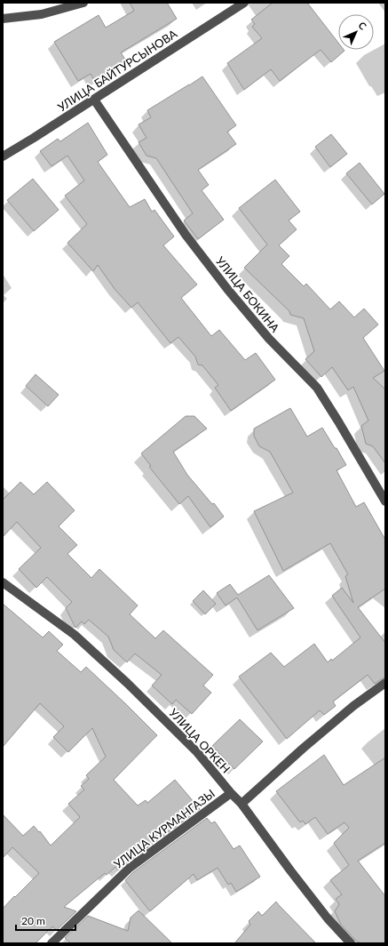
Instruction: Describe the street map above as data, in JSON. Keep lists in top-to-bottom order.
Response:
{
  "streets": {
    "street": [
      "УЛИЦА БАЙТУРСЫНОВА",
      "УЛИЦА БОКИНА",
      "УЛИЦА ОРКЕН",
      "УЛИЦА КУРМАНГАЗЫ"
    ]
  },
  "crossings": [
    ["УЛИЦА БАЙТУРСЫНОВА", "УЛИЦА БОКИНА"],
    ["УЛИЦА ОРКЕН", "УЛИЦА КУРМАНГАЗЫ"]
  ],
  "scale_bar": "20 m",
  "north": "top right"
}
